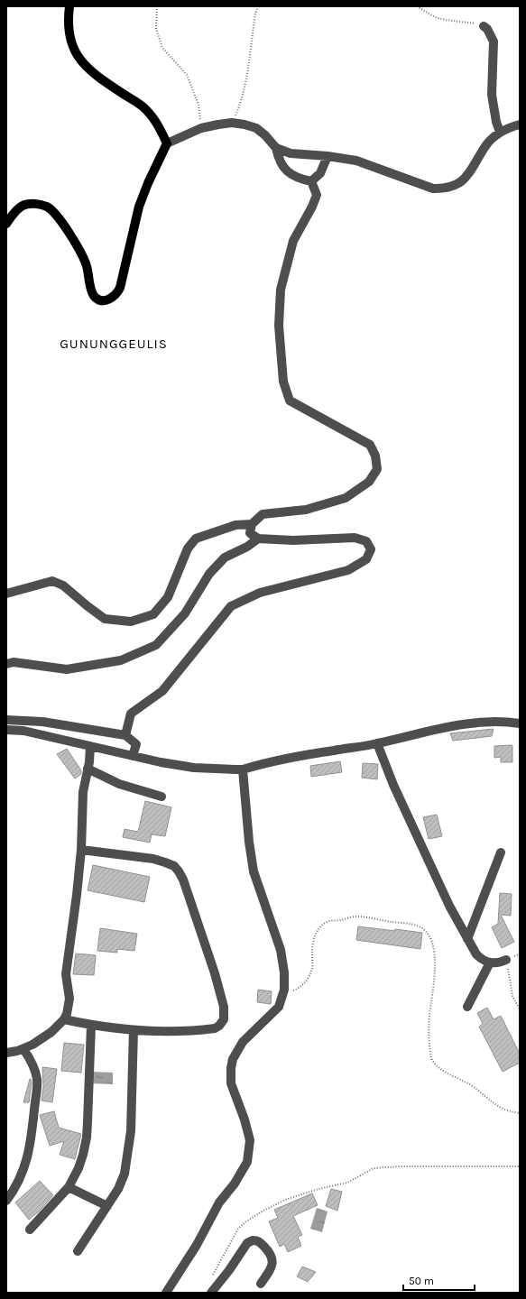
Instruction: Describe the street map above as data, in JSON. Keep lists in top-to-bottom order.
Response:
{
  "districts": ["GUNUNGGEULIS"],
  "scale_bar": "50 m"
}
